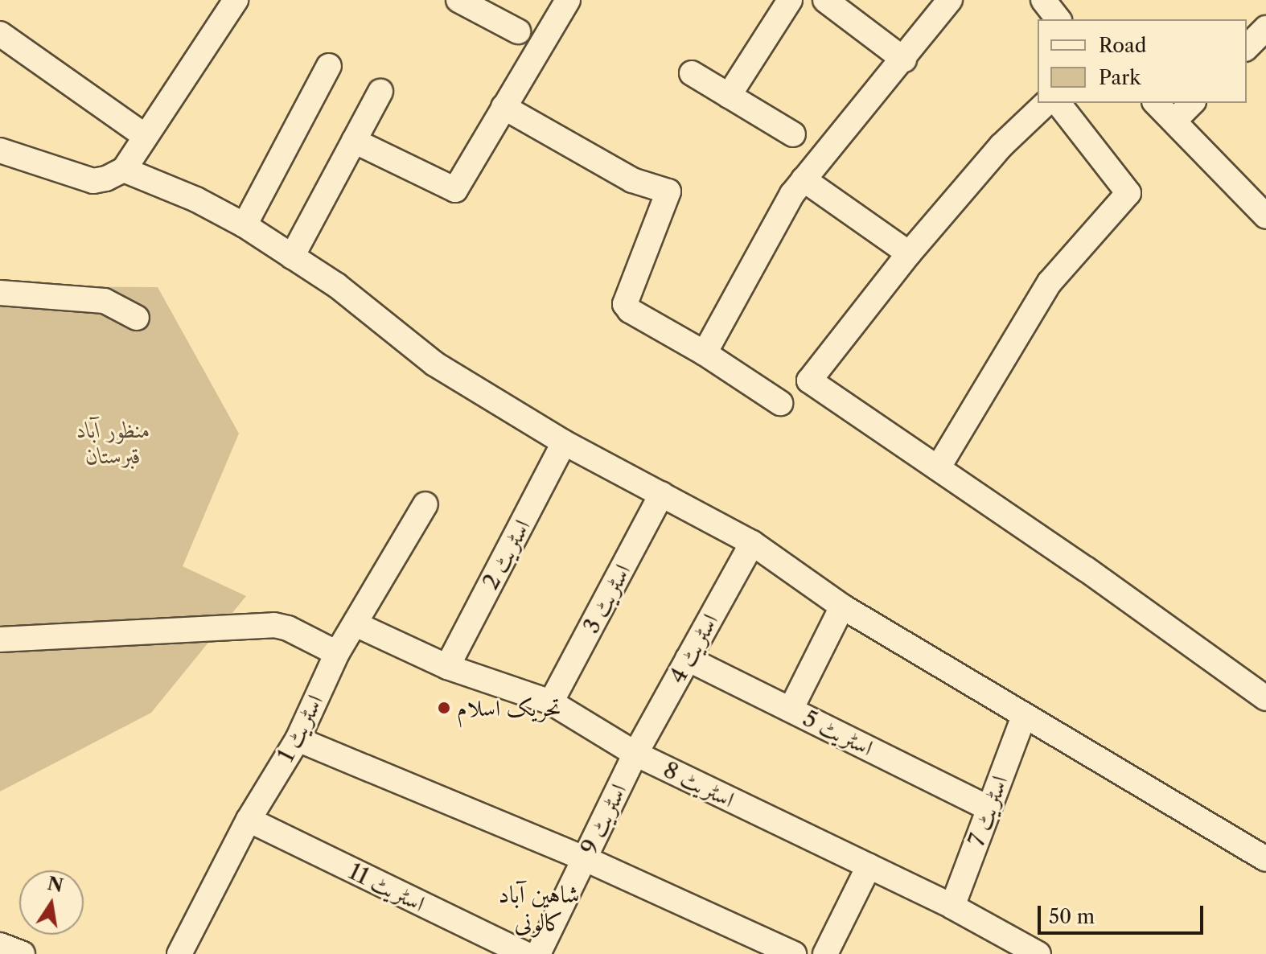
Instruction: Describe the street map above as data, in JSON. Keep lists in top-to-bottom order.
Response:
{
  "streets": {
    "street": [
      "اسٹریٹ 2",
      "اسٹریٹ 3",
      "اسٹریٹ 4",
      "اسٹریٹ 1",
      "اسٹریٹ 5",
      "اسٹریٹ 8",
      "اسٹریٹ 7",
      "اسٹریٹ 9",
      "اسٹریٹ 11"
    ]
  },
  "crossings": [
    ["اسٹریٹ 2", "اسٹریٹ 8"],
    ["اسٹریٹ 3", "اسٹریٹ 8"],
    ["اسٹریٹ 4", "اسٹریٹ 5"],
    ["اسٹریٹ 4", "اسٹریٹ 8"],
    ["اسٹریٹ 4", "اسٹریٹ 9"],
    ["اسٹریٹ 1", "اسٹریٹ 8"],
    ["اسٹریٹ 1", "اسٹریٹ 11"],
    ["اسٹریٹ 5", "اسٹریٹ 7"],
    ["اسٹریٹ 8", "اسٹریٹ 7"],
    ["اسٹریٹ 8", "اسٹریٹ 9"]
  ],
  "districts": ["شاہین آباد کالونی"],
  "parks": ["منظور آباد قبرستان"],
  "places": ["تحریک اسلام"],
  "legend": ["Road", "Park"],
  "scale_bar": "50 m",
  "north": "top"
}
